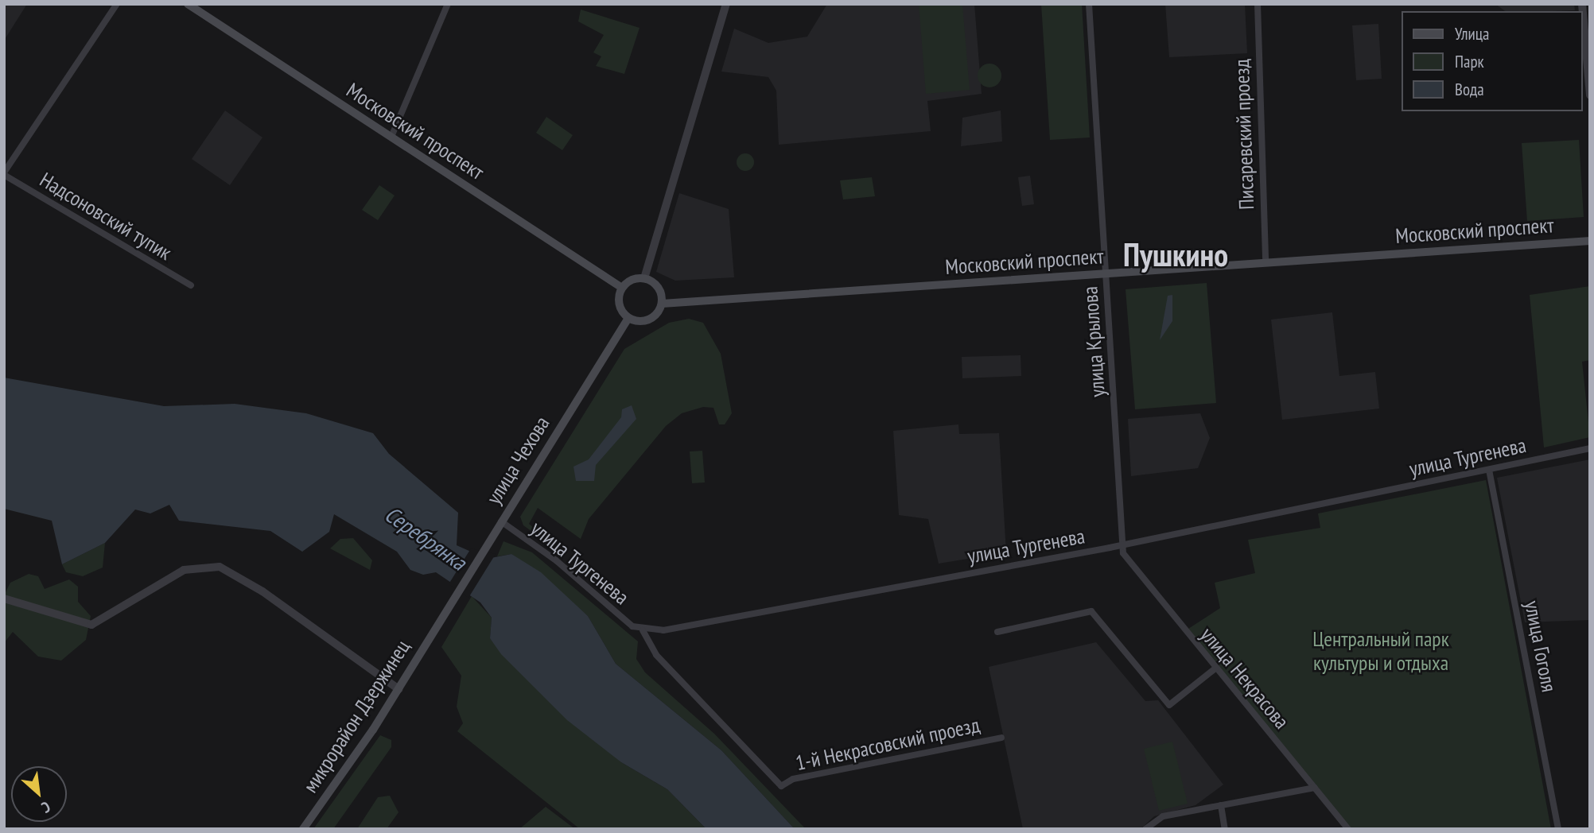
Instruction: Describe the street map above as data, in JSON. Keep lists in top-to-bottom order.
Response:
{
  "streets": {
    "main road": ["Московский проспект", "улица Чехова", "микрорайон Дзержинец"],
    "street": [
      "Писаревский проезд",
      "Надсоновский тупик",
      "улица Крылова",
      "улица Тургенева",
      "улица Гоголя",
      "улица Некрасова",
      "1-й Некрасовский проезд"
    ]
  },
  "crossings": [
    ["Московский проспект", "Писаревский проезд"],
    ["Московский проспект", "улица Крылова"],
    ["Московский проспект", "улица Чехова"],
    ["улица Крылова", "улица Тургенева"],
    ["улица Крылова", "улица Некрасова"],
    ["улица Тургенева", "улица Чехова"],
    ["улица Тургенева", "улица Гоголя"],
    ["улица Тургенева", "улица Некрасова"],
    ["улица Тургенева", "1-й Некрасовский проезд"],
    ["улица Чехова", "микрорайон Дзержинец"]
  ],
  "districts": ["Пушкино"],
  "water": ["Серебрянка"],
  "parks": ["Центральный парк культуры и отдыха"],
  "legend": ["Улица", "Парк", "Вода"],
  "north": "bottom right"
}
